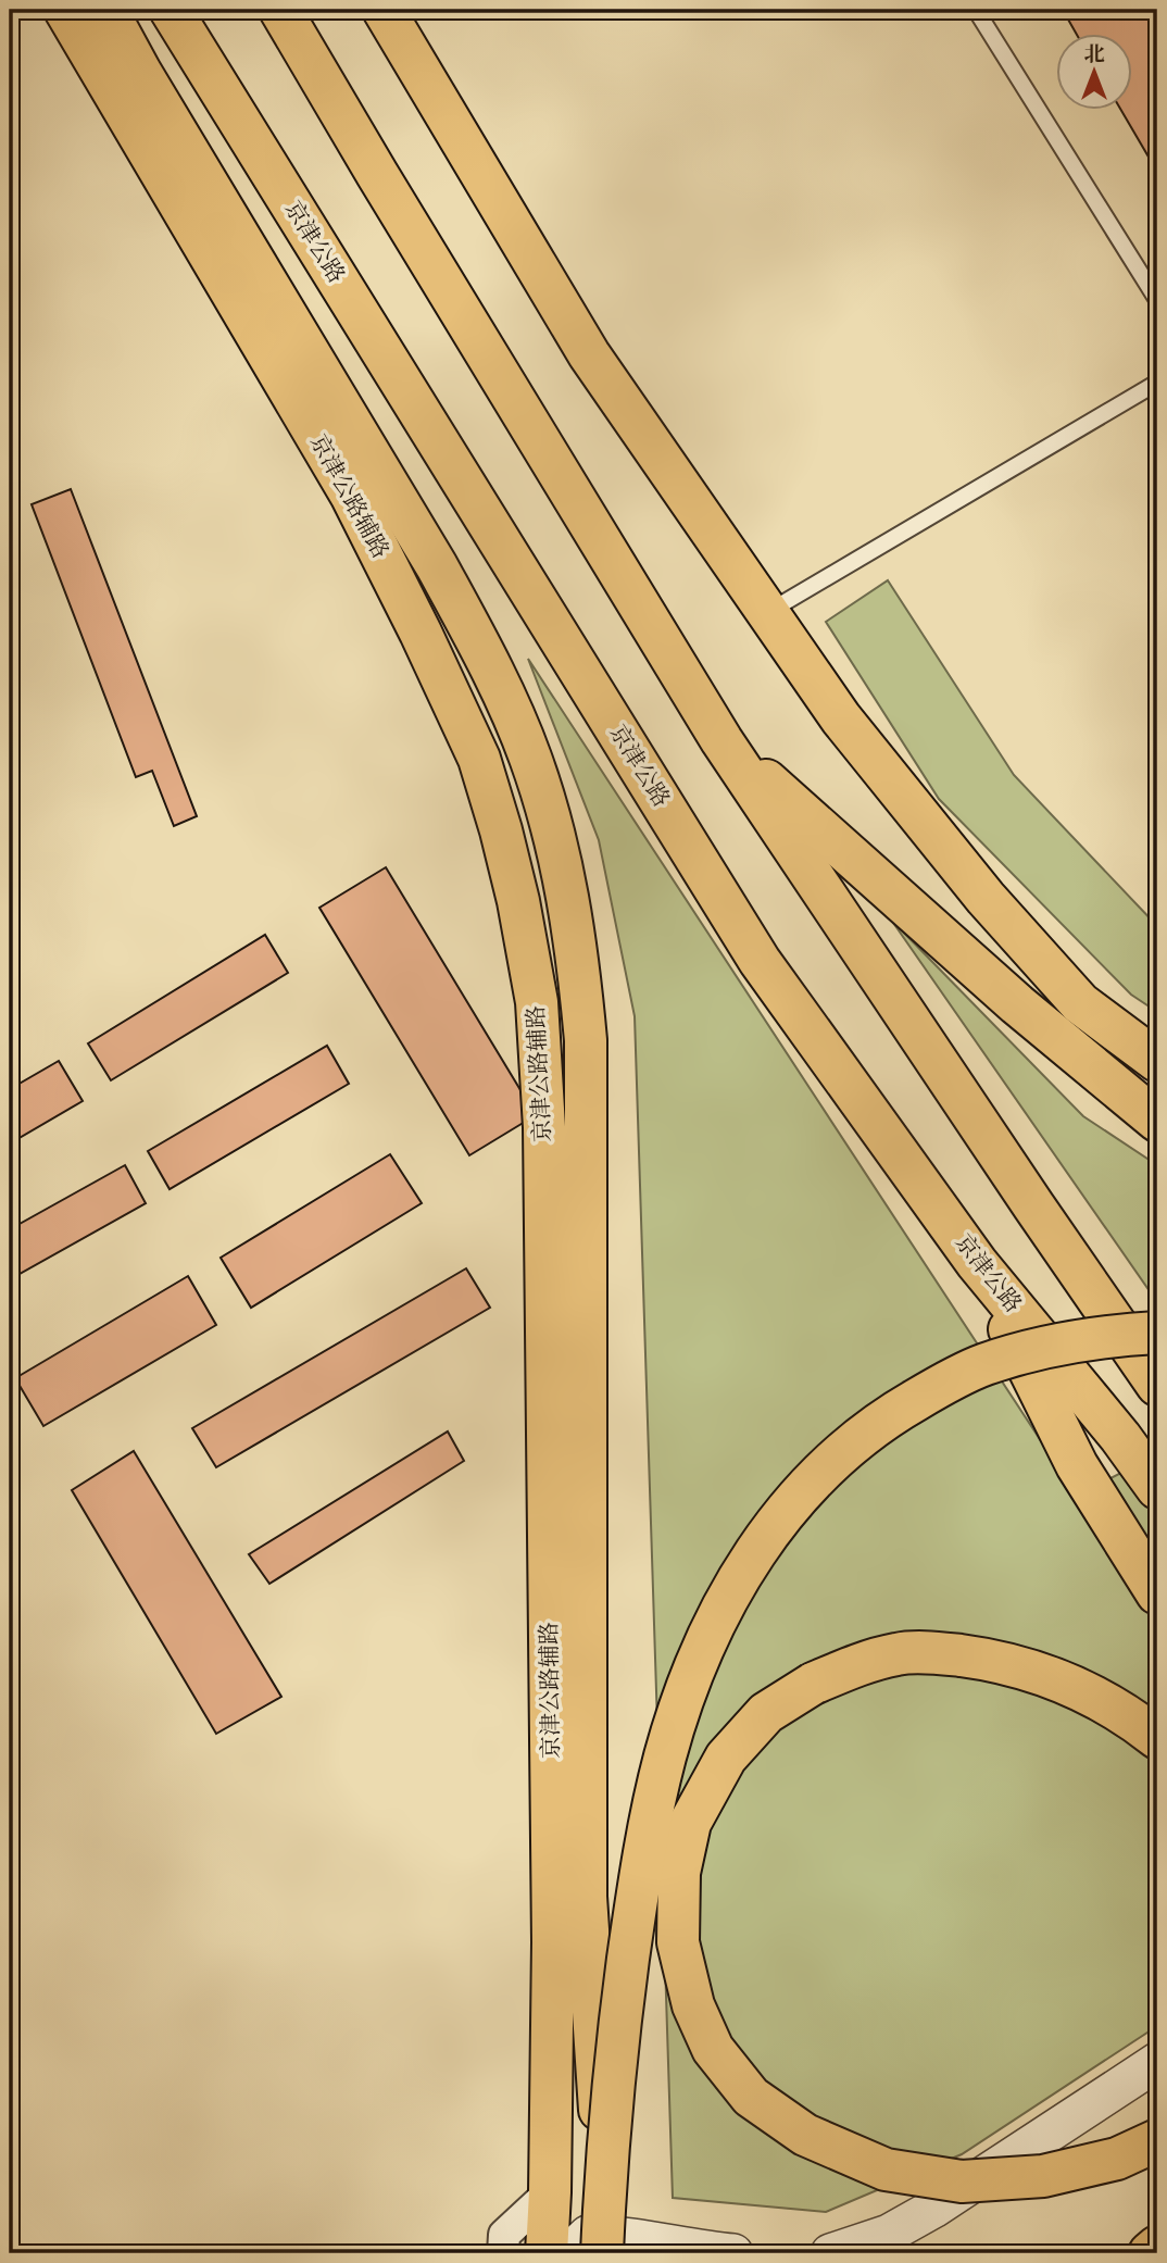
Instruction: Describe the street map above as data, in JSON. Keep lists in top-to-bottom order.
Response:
{
  "streets": {
    "main road": ["京津公路", "京津公路辅路"]
  },
  "north": "top"
}
